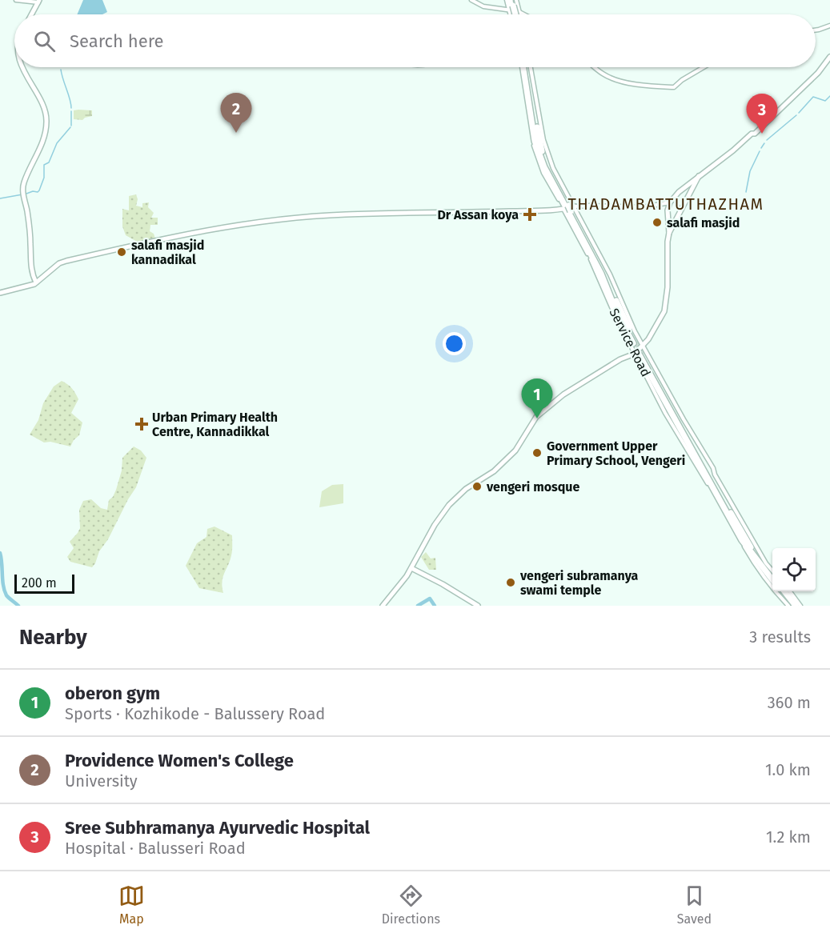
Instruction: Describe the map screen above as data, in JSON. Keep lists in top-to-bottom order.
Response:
{
  "streets": {
    "street": ["Service Road"]
  },
  "districts": ["THADAMBATTUTHAZHAM"],
  "places": {
    "health": ["Dr Assan koya", "Urban Primary Health Centre, Kannadikkal"],
    "other": [
      "salafi masjid",
      "salafi masjid kannadikal",
      "Government Upper Primary School, Vengeri",
      "vengeri mosque",
      "vengeri subramanya swami temple"
    ]
  },
  "scale_bar": "200 m",
  "page": {
    "search": "Search here",
    "pins": ["2", "3", "1"],
    "scale": "200 m",
    "heading": ["Nearby", "3 results"],
    "list": [
      {
        "mark": "1",
        "name": "oberon gym",
        "note": "Sports · Kozhikode - Balussery Road",
        "value": "360 m"
      },
      {
        "mark": "2",
        "name": "Providence Women's College",
        "note": "University",
        "value": "1.0 km"
      },
      {
        "mark": "3",
        "name": "Sree Subhramanya Ayurvedic Hospital",
        "note": "Hospital · Balusseri Road",
        "value": "1.2 km"
      }
    ],
    "nav": ["Map", "Directions", "Saved"]
  }
}
